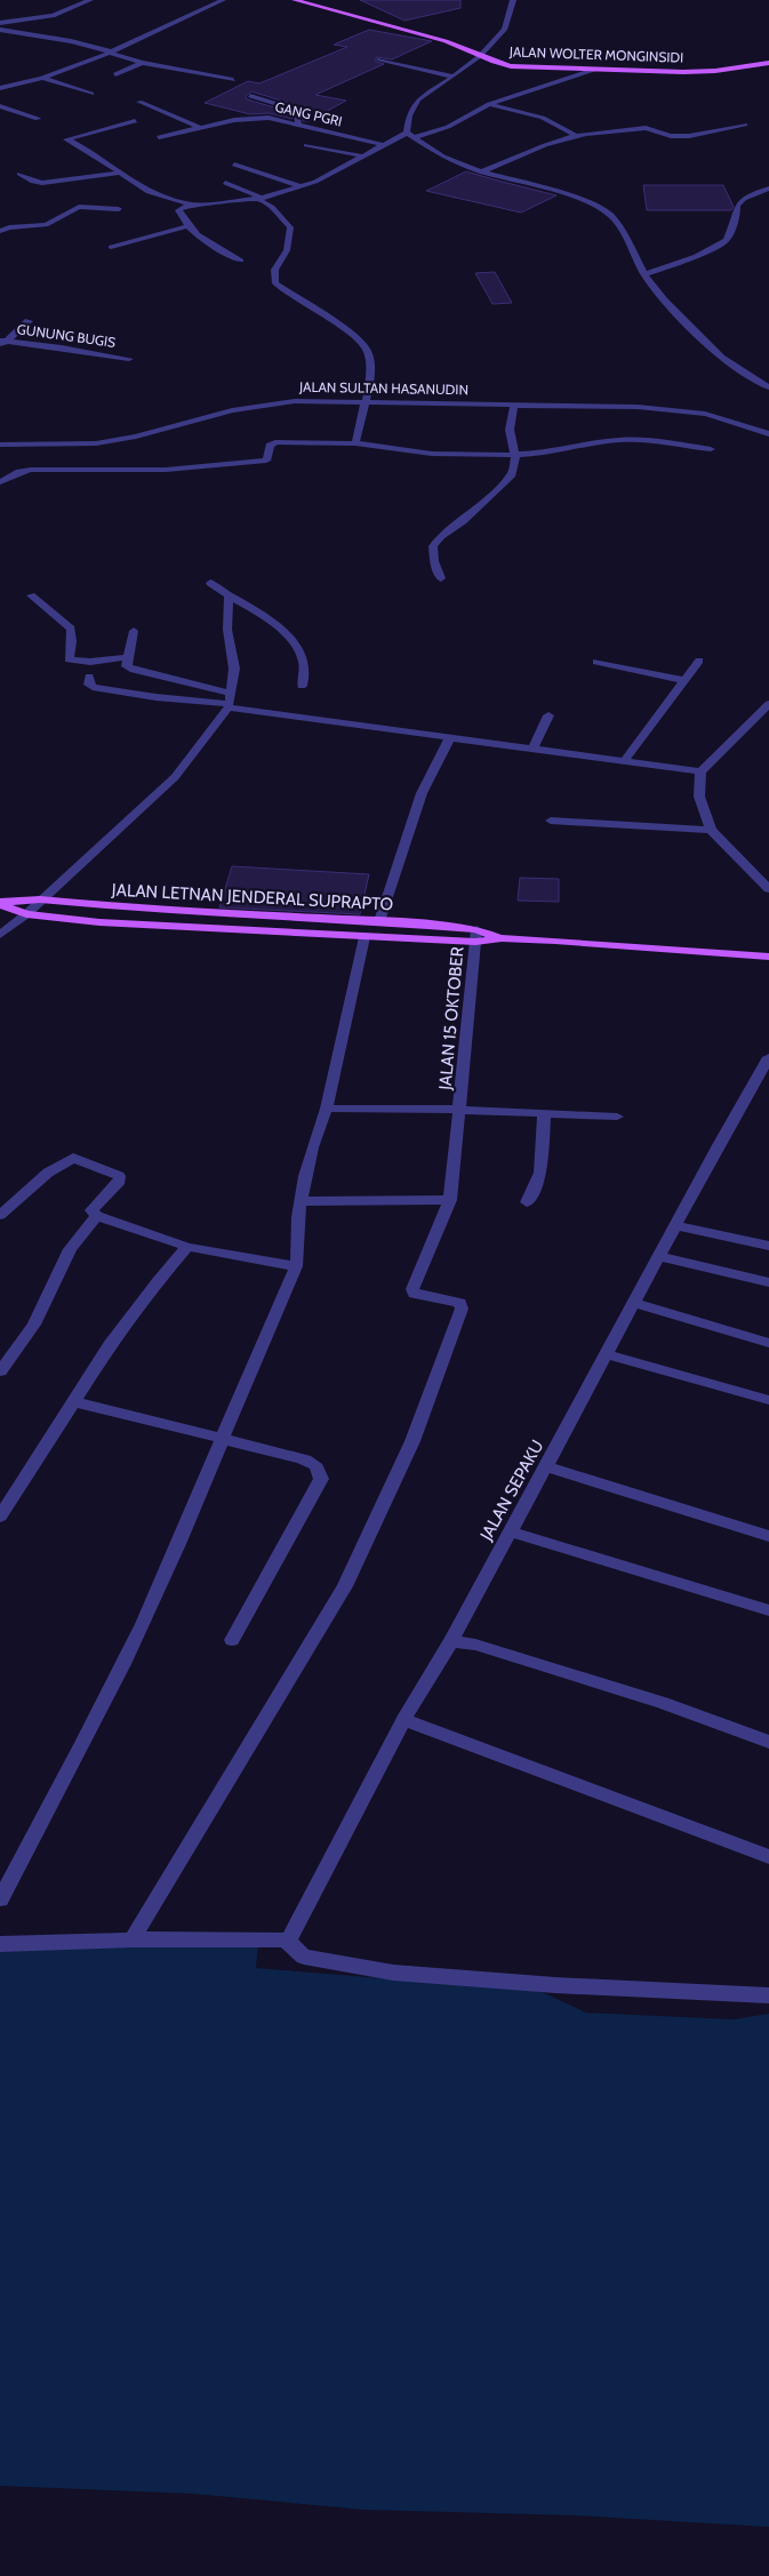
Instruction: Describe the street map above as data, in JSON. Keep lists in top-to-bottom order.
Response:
{
  "streets": {
    "main road": ["JALAN WOLTER MONGINSIDI", "JALAN LETNAN JENDERAL SUPRAPTO"],
    "street": [
      "GANG PGRI",
      "GUNUNG BUGIS",
      "JALAN SULTAN HASANUDIN",
      "JALAN 15 OKTOBER",
      "JALAN SEPAKU"
    ]
  },
  "crossings": [
    ["JALAN LETNAN JENDERAL SUPRAPTO", "JALAN 15 OKTOBER"]
  ]
}
